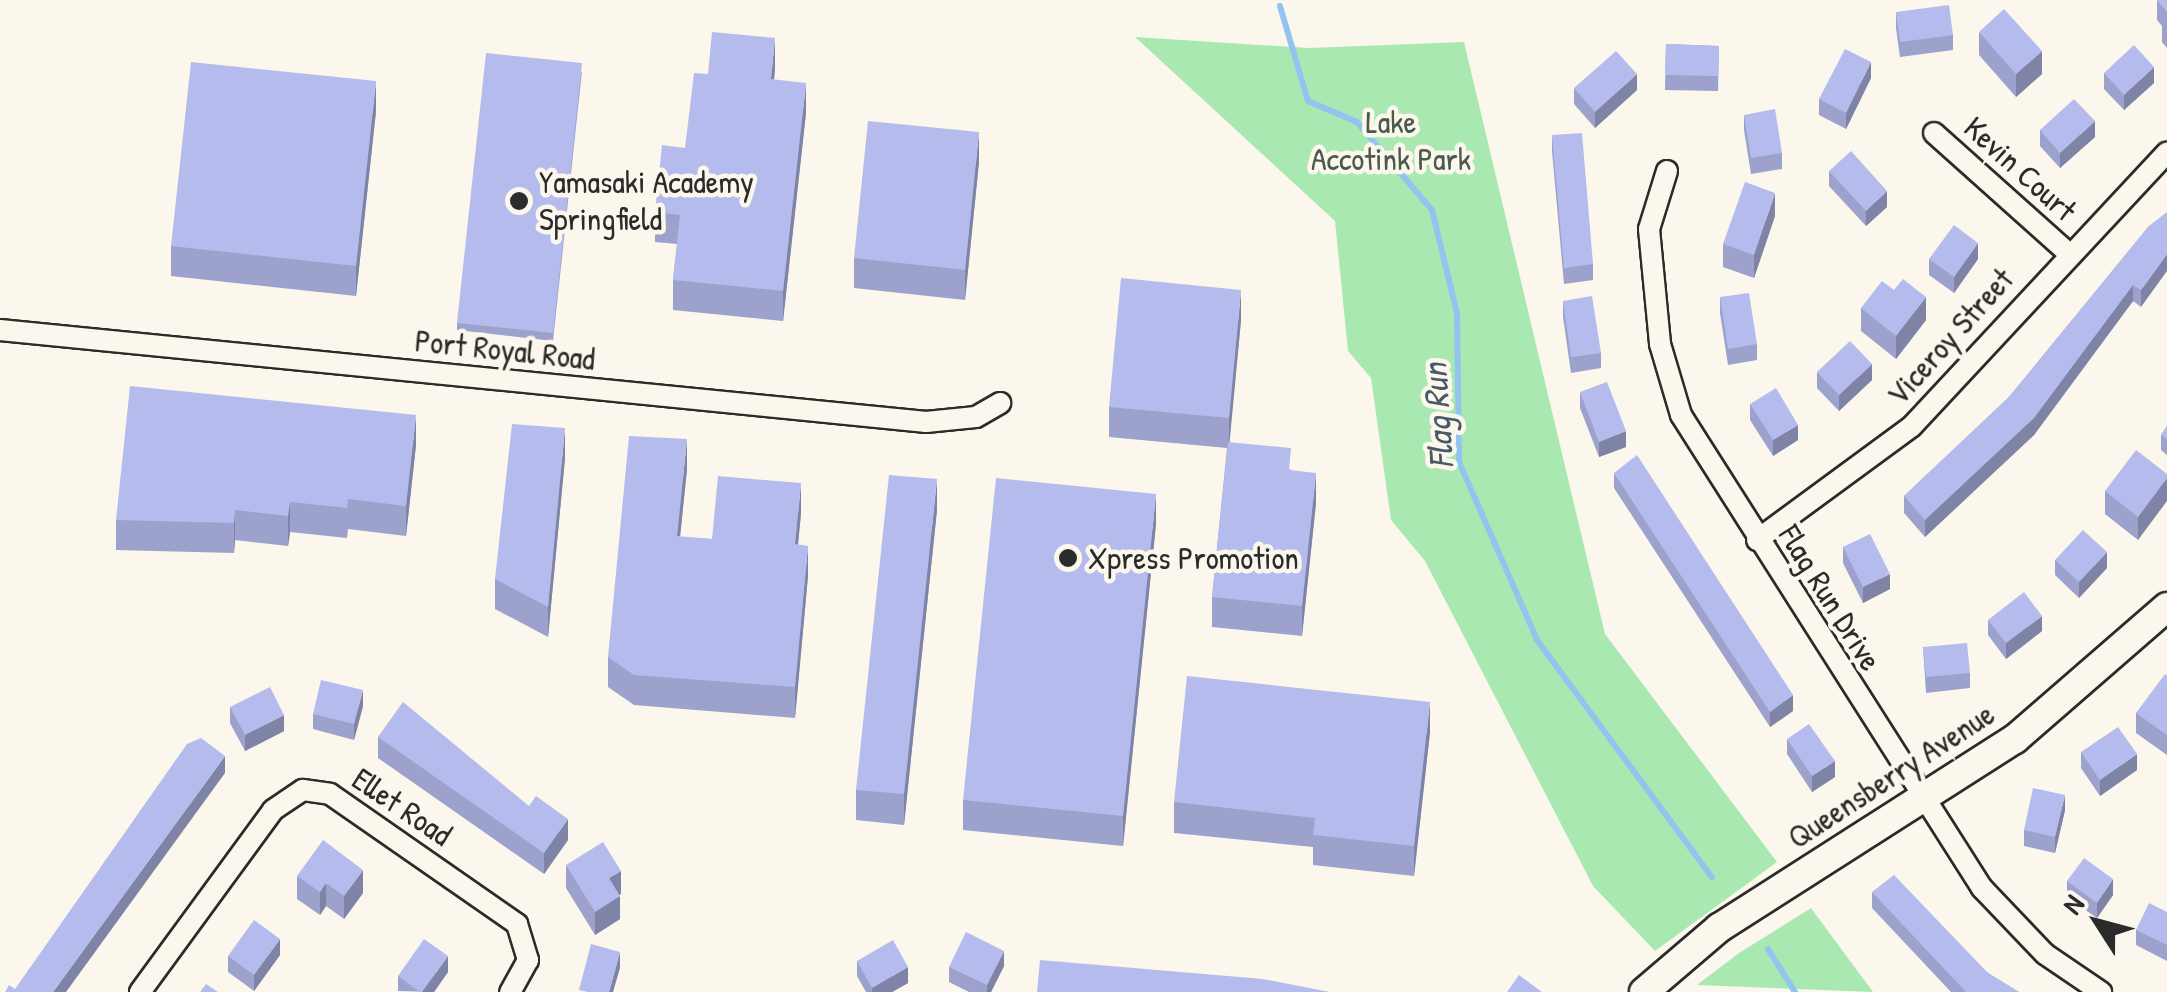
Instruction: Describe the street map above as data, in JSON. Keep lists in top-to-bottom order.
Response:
{
  "streets": {
    "street": [
      "Kevin Court",
      "Viceroy Street",
      "Port Royal Road",
      "Flag Run Drive",
      "Queensberry Avenue",
      "Ellet Road"
    ]
  },
  "crossings": [
    ["Kevin Court", "Viceroy Street"],
    ["Viceroy Street", "Flag Run Drive"],
    ["Flag Run Drive", "Queensberry Avenue"]
  ],
  "water": ["Flag Run"],
  "parks": ["Lake Accotink Park"],
  "places": ["Yamasaki Academy Springfield", "Xpress Promotion"],
  "north": "top left"
}
